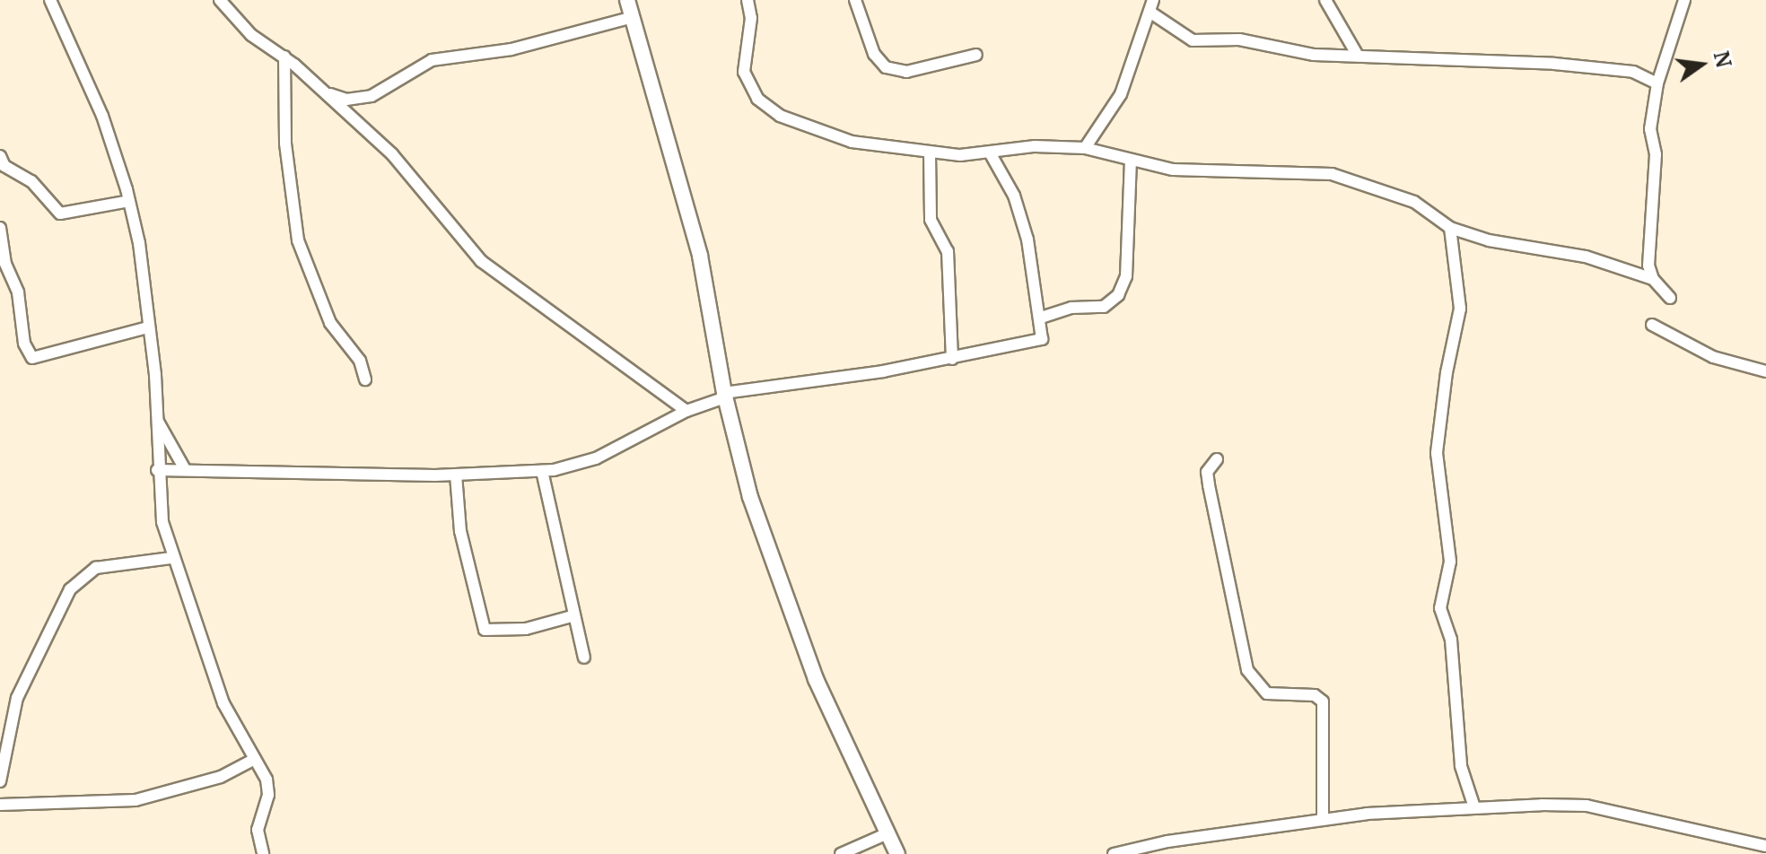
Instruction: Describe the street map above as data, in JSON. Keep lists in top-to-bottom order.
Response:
{
  "north": "right"
}
